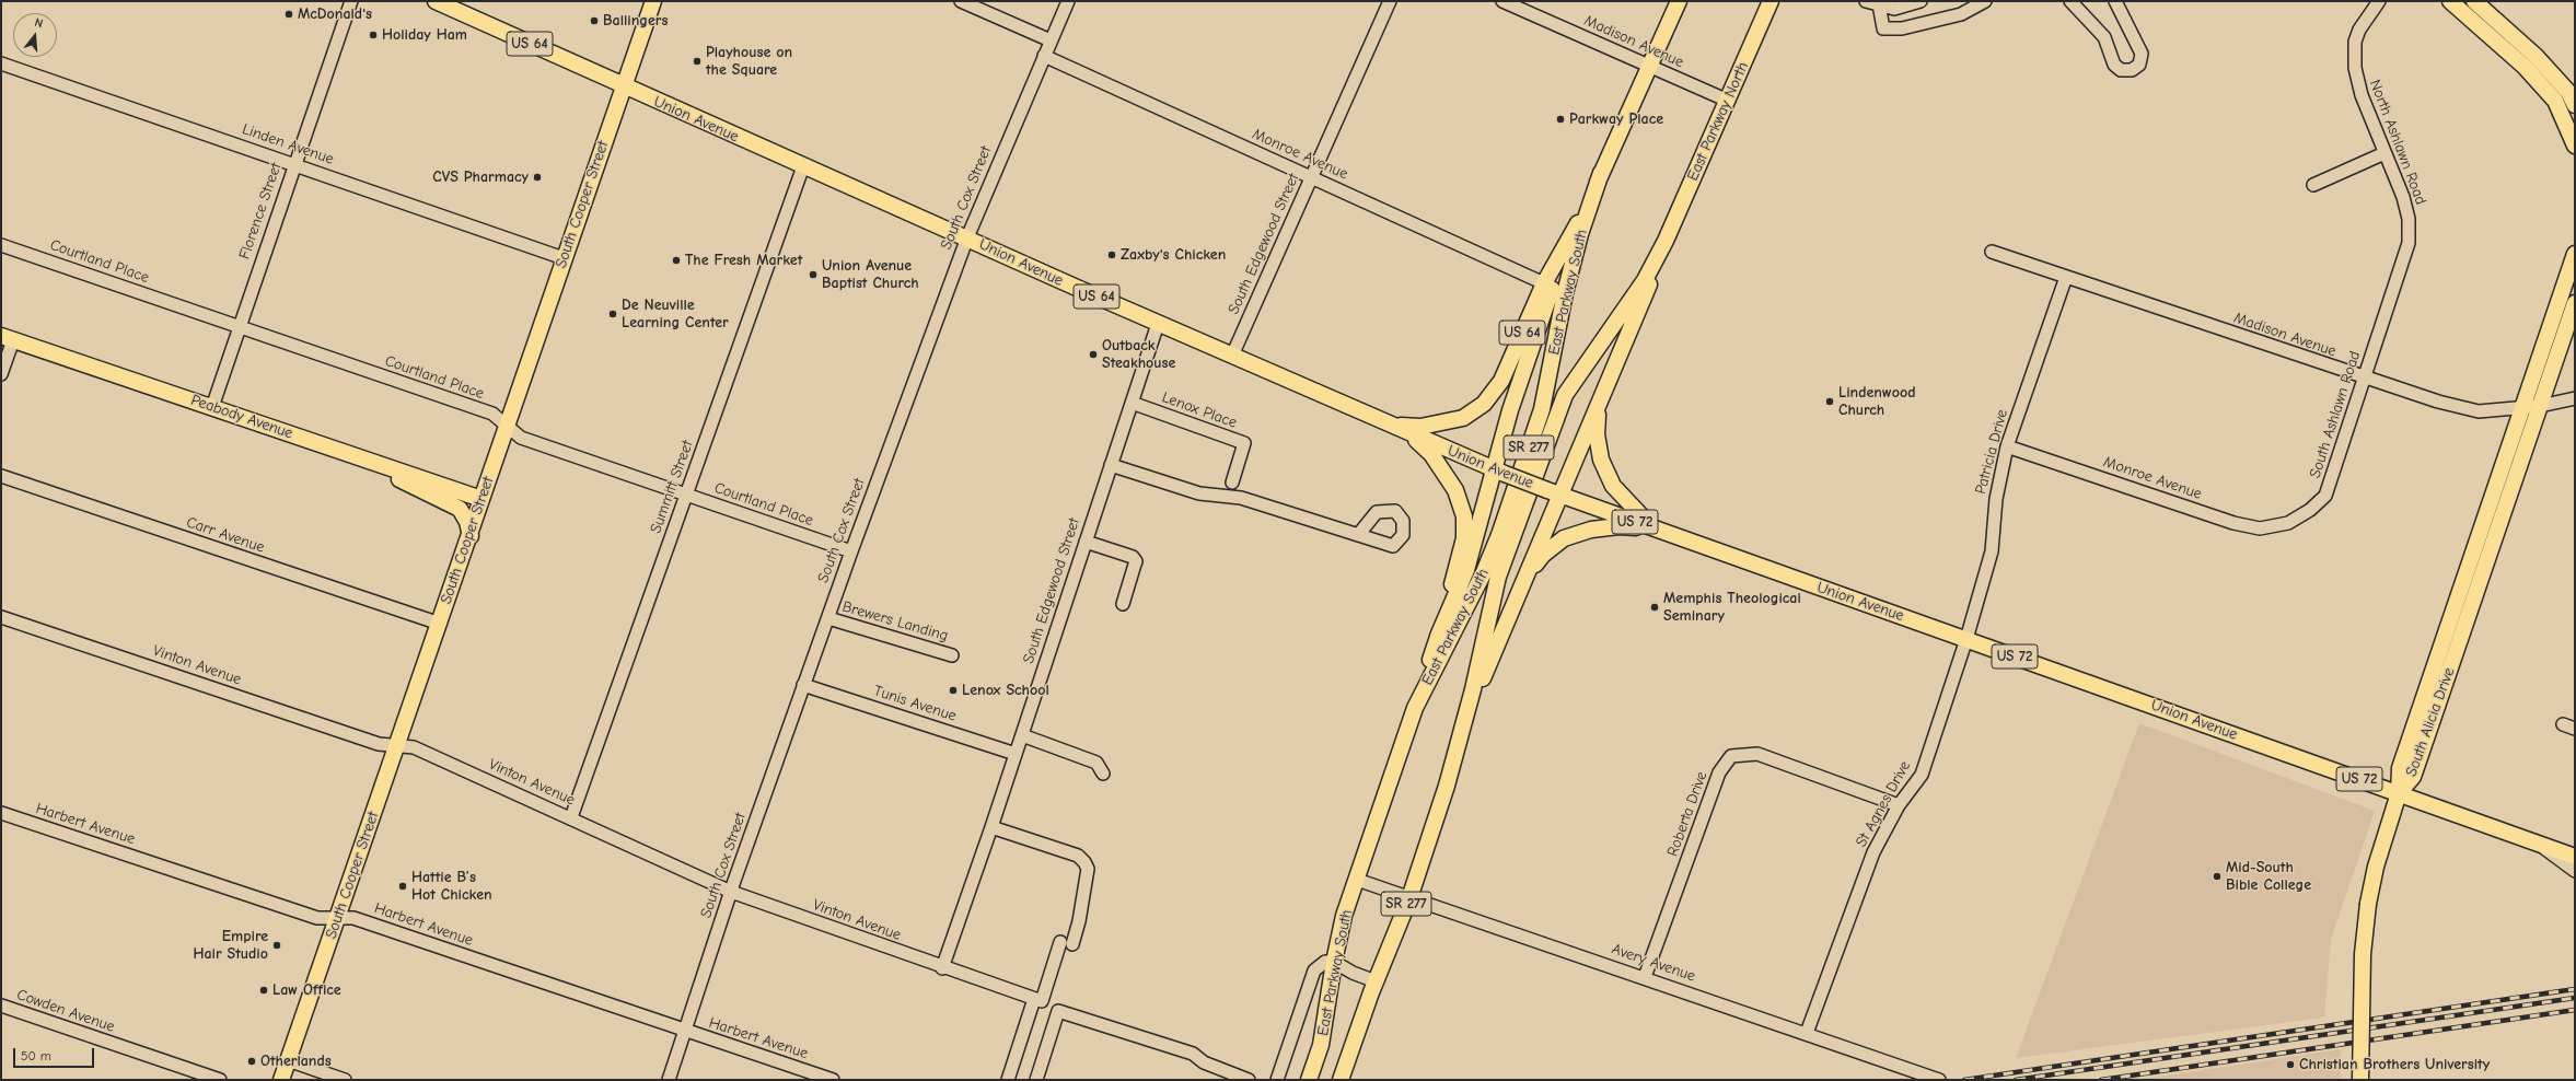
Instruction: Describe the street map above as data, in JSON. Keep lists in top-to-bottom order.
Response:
{
  "streets": {
    "main road": [
      "US 64",
      "Union Avenue",
      "East Parkway North",
      "South Cooper Street",
      "East Parkway South",
      "Peabody Avenue",
      "SR 277",
      "US 72",
      "South Alicia Drive"
    ],
    "street": [
      "Madison Avenue",
      "North Ashlawn Road",
      "Linden Avenue",
      "Monroe Avenue",
      "South Cox Street",
      "Florence Street",
      "South Edgewood Street",
      "Courtland Place",
      "Lenox Place",
      "South Ashlawn Road",
      "Patricia Drive",
      "Summitt Street",
      "Carr Avenue",
      "Brewers Landing",
      "Vinton Avenue",
      "Tunis Avenue",
      "St Agnes Drive",
      "Roberta Drive",
      "Harbert Avenue",
      "Avery Avenue",
      "Cowden Avenue"
    ]
  },
  "crossings": [
    ["Madison Avenue", "US 64"],
    ["Madison Avenue", "East Parkway North"],
    ["Madison Avenue", "South Ashlawn Road"],
    ["Madison Avenue", "Patricia Drive"],
    ["Madison Avenue", "South Alicia Drive"],
    ["US 64", "Union Avenue"],
    ["US 64", "Monroe Avenue"],
    ["US 64", "East Parkway South"],
    ["Union Avenue", "South Cox Street"],
    ["Union Avenue", "South Cooper Street"],
    ["Union Avenue", "South Edgewood Street"],
    ["Union Avenue", "Patricia Drive"],
    ["Union Avenue", "Summitt Street"],
    ["Union Avenue", "South Alicia Drive"],
    ["Union Avenue", "St Agnes Drive"],
    ["East Parkway North", "East Parkway South"],
    ["North Ashlawn Road", "South Ashlawn Road"],
    ["Linden Avenue", "South Cooper Street"],
    ["Linden Avenue", "Florence Street"],
    ["Monroe Avenue", "South Cox Street"],
    ["Monroe Avenue", "South Edgewood Street"],
    ["Monroe Avenue", "South Ashlawn Road"],
    ["Monroe Avenue", "Patricia Drive"],
    ["South Cox Street", "Courtland Place"],
    ["South Cox Street", "Brewers Landing"],
    ["South Cox Street", "Vinton Avenue"],
    ["South Cox Street", "Tunis Avenue"],
    ["South Cox Street", "Harbert Avenue"],
    ["South Cooper Street", "Courtland Place"],
    ["South Cooper Street", "Peabody Avenue"],
    ["South Cooper Street", "Carr Avenue"],
    ["South Cooper Street", "Vinton Avenue"],
    ["South Cooper Street", "Harbert Avenue"],
    ["Florence Street", "Courtland Place"],
    ["Florence Street", "Peabody Avenue"],
    ["South Edgewood Street", "Lenox Place"],
    ["South Edgewood Street", "Vinton Avenue"],
    ["South Edgewood Street", "Tunis Avenue"],
    ["Courtland Place", "Summitt Street"],
    ["East Parkway South", "Avery Avenue"],
    ["Patricia Drive", "St Agnes Drive"],
    ["Summitt Street", "Vinton Avenue"],
    ["St Agnes Drive", "Roberta Drive"],
    ["St Agnes Drive", "Avery Avenue"],
    ["Roberta Drive", "Avery Avenue"]
  ],
  "places": [
    "McDonald's",
    "Ballingers",
    "Holiday Ham",
    "Playhouse on the Square",
    "Parkway Place",
    "CVS Pharmacy",
    "Zaxby's Chicken",
    "The Fresh Market",
    "Union Avenue Baptist Church",
    "De Neuville Learning Center",
    "Outback Steakhouse",
    "Lindenwood Church",
    "Memphis Theological Seminary",
    "Lenox School",
    "Mid-South Bible College",
    "Hattie B’s Hot Chicken",
    "Empire Hair Studio",
    "Law Office",
    "Otherlands",
    "Christian Brothers University"
  ],
  "scale_bar": "50 m",
  "north": "top"
}
